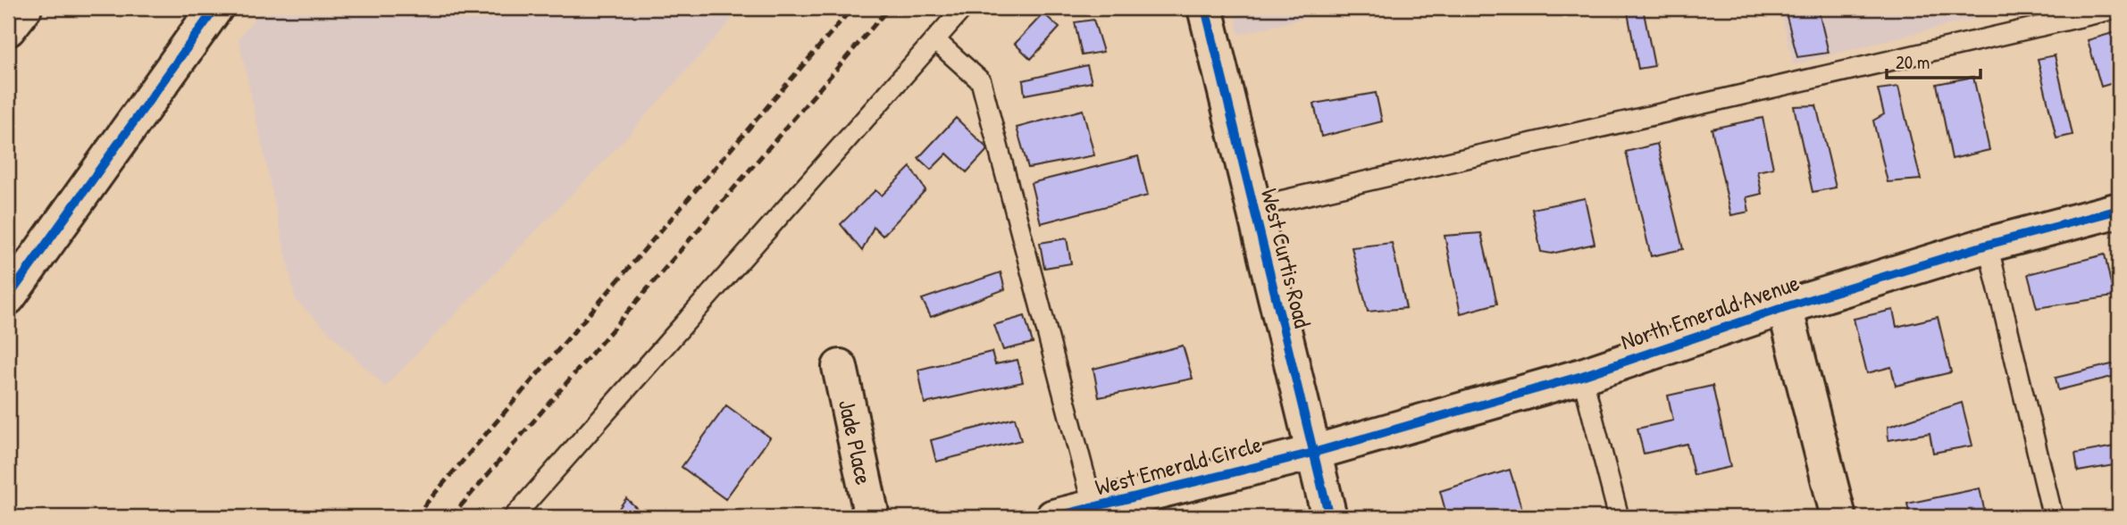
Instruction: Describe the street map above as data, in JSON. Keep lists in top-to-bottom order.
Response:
{
  "streets": {
    "main road": [
      "West Curtis Road",
      "North Emerald Avenue",
      "Jade Place",
      "West Emerald Circle"
    ]
  },
  "crossings": [
    ["West Curtis Road", "North Emerald Avenue"],
    ["West Curtis Road", "West Emerald Circle"],
    ["North Emerald Avenue", "West Emerald Circle"]
  ],
  "scale_bar": "20 m"
}
